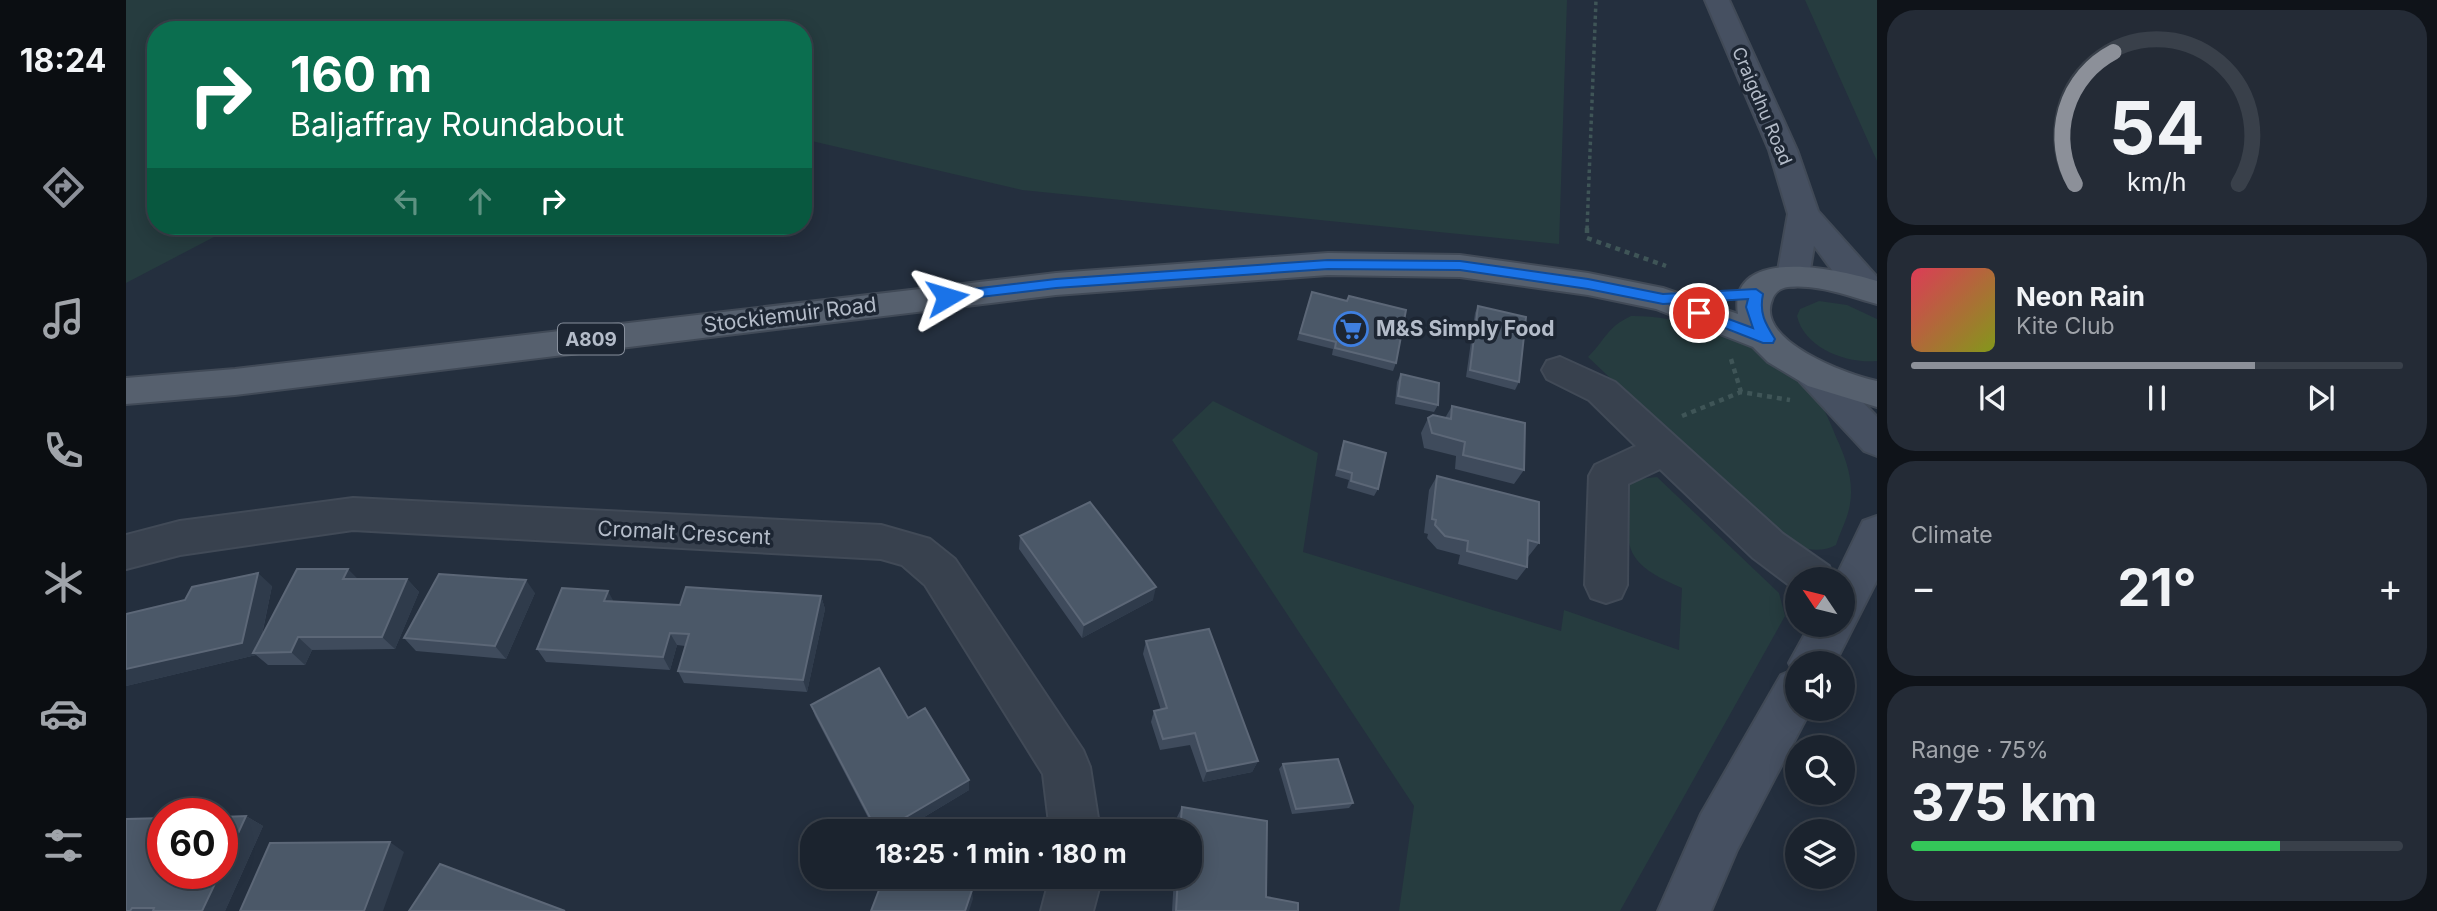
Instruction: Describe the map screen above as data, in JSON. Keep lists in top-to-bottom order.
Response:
{
  "streets": {
    "main road": ["Craigdhu Road", "Stockiemuir Road", "A809"],
    "street": ["Cromalt Crescent"]
  },
  "places": {
    "supermarket": ["M&S Simply Food"]
  },
  "north": "top left",
  "page": {
    "tabs": "18:24",
    "turn": ["160 m", "Baljaffray Roundabout"],
    "song": ["Neon Rain", "Kite Club"],
    "tile": [
      "Climate",
      ["Range · 75%", "375 km"]
    ],
    "heat": ["−", "21°", "+"],
    "limit": "60",
    "trip": "18:25 · 1 min · 180 m",
    "gauge": ["54", "km/h"]
  }
}
